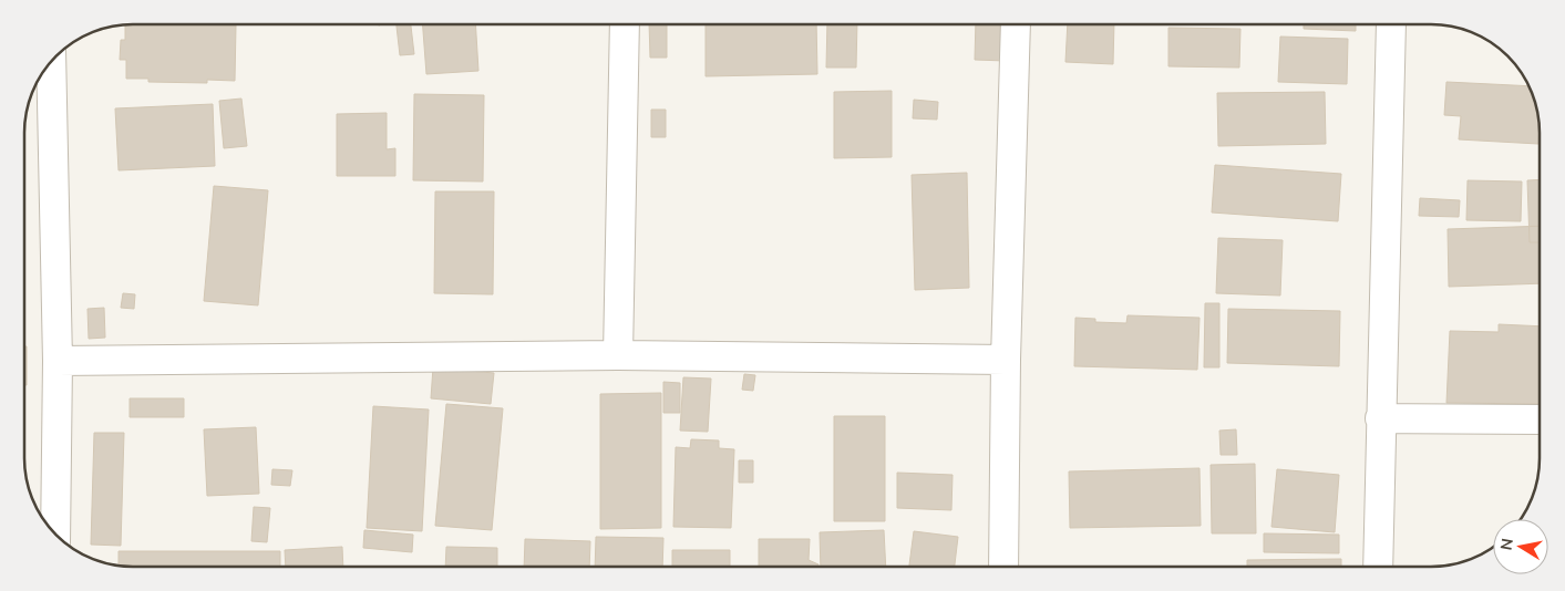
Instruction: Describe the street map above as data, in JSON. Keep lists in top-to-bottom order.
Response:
{
  "north": "left"
}
